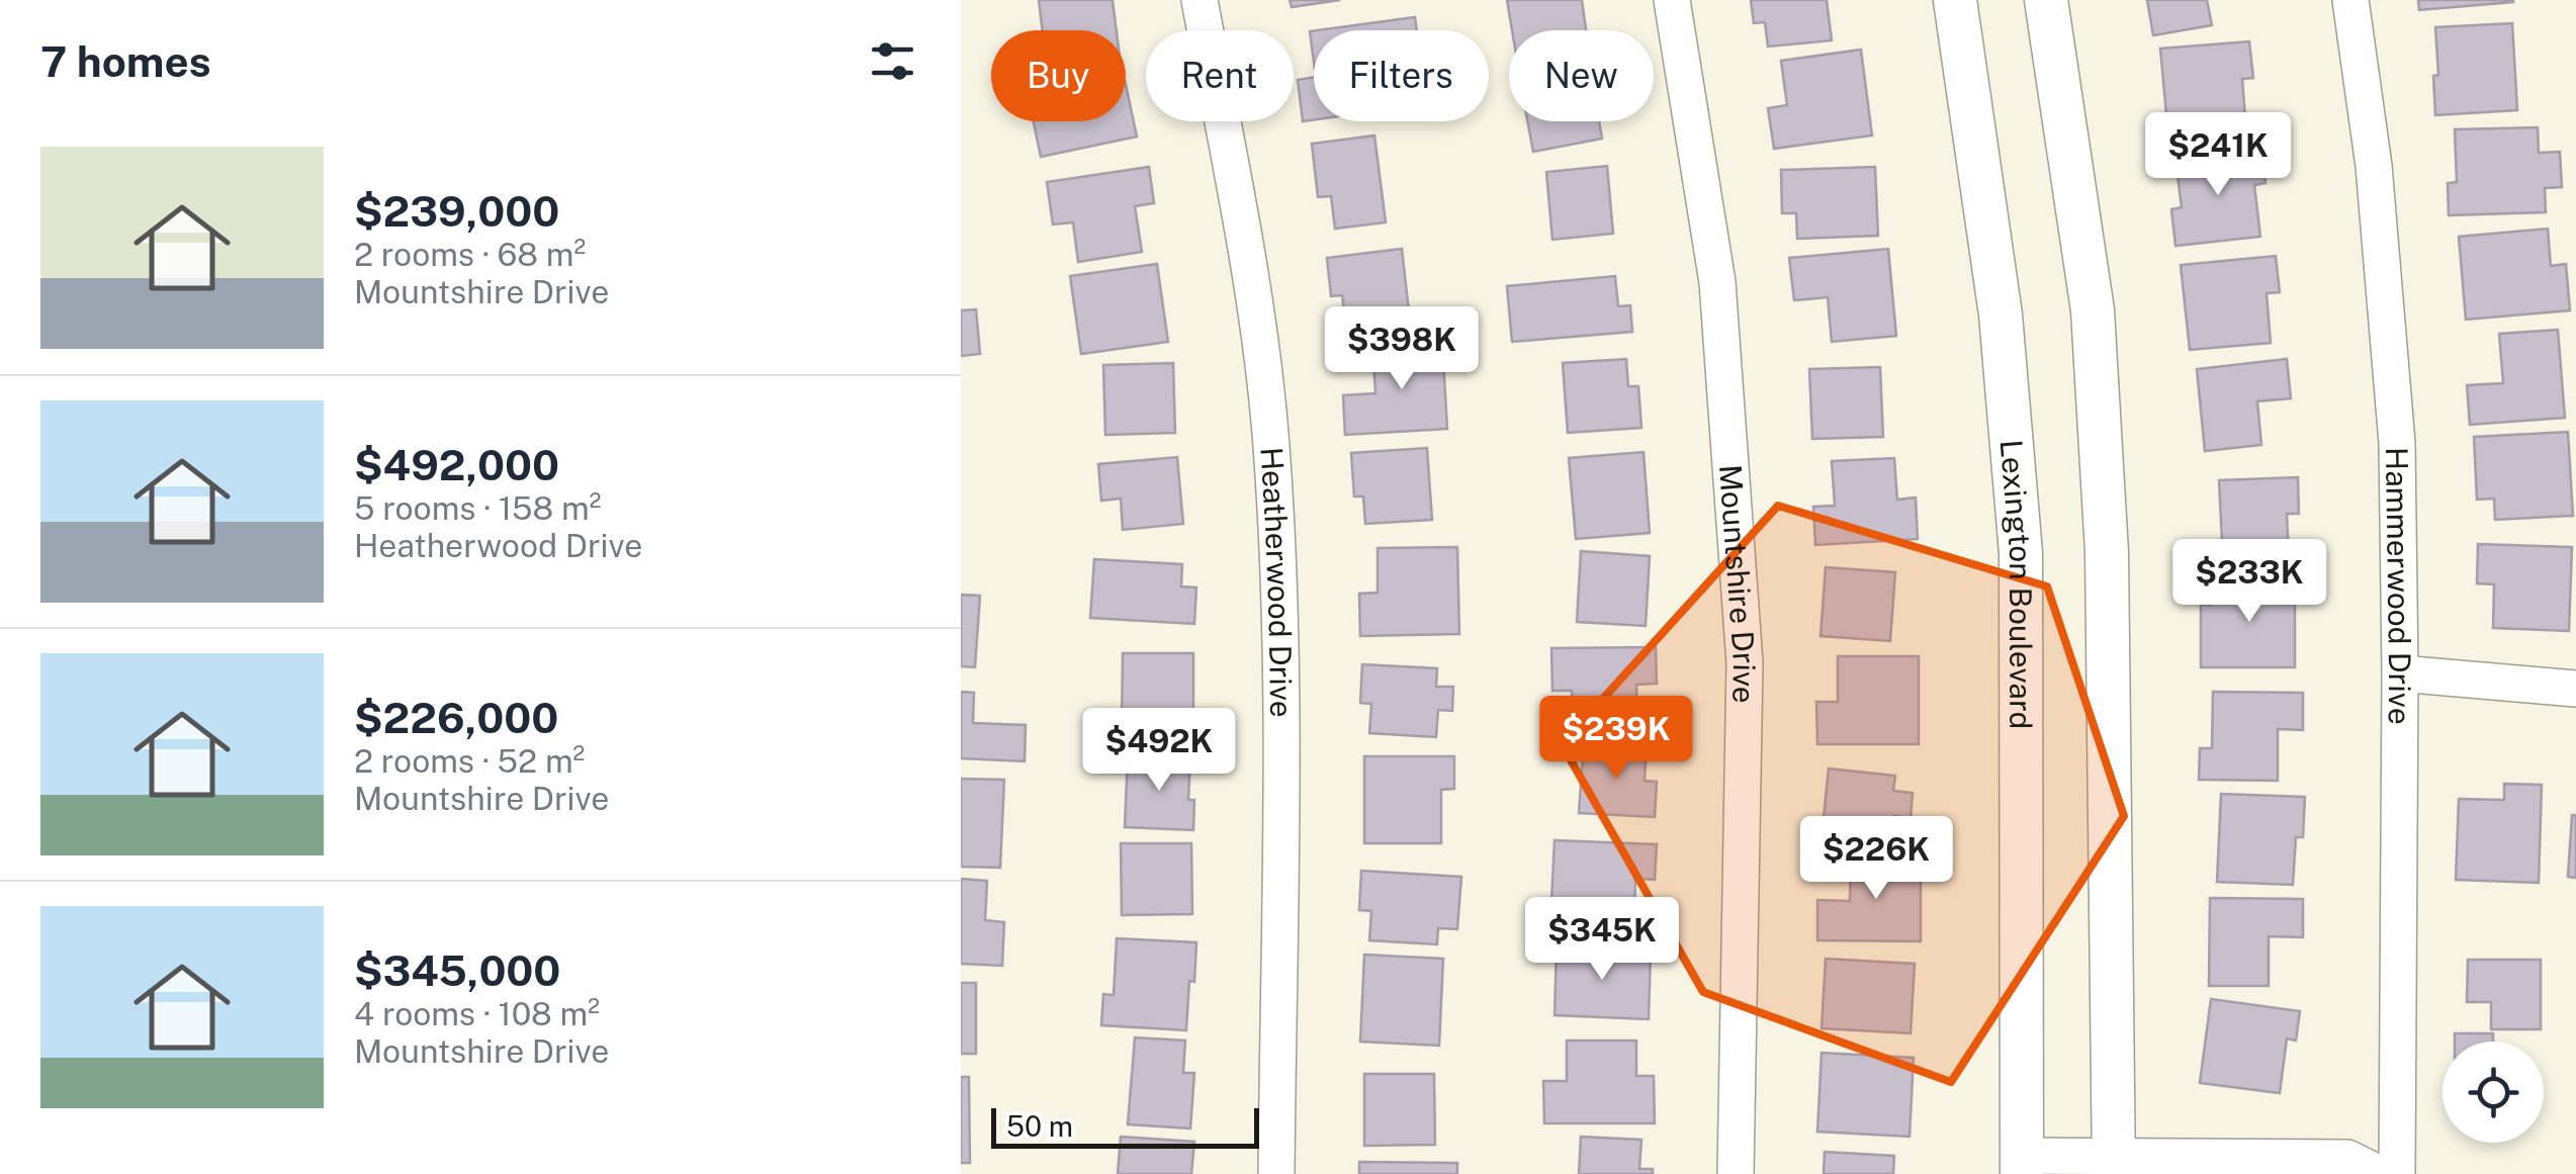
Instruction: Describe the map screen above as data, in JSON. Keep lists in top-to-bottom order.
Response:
{
  "streets": {
    "street": [
      "Heatherwood Drive",
      "Mountshire Drive",
      "Lexington Boulevard",
      "Hammerwood Drive"
    ]
  },
  "scale_bar": "50 m",
  "page": {
    "heading": "7 homes",
    "chip": [
      "Buy",
      "Rent",
      "Filters",
      "New"
    ],
    "price": [
      "$241K",
      "$398K",
      "$233K",
      "$239K",
      "$492K",
      "$226K",
      "$345K"
    ],
    "list": [
      {
        "name": "$239,000",
        "note": "2 rooms · 68 m² · Mountshire Drive"
      },
      {
        "name": "$492,000",
        "note": "5 rooms · 158 m² · Heatherwood Drive"
      },
      {
        "name": "$226,000",
        "note": "2 rooms · 52 m² · Mountshire Drive"
      },
      {
        "name": "$345,000",
        "note": "4 rooms · 108 m² · Mountshire Drive"
      }
    ],
    "scale": "50 m"
  }
}
